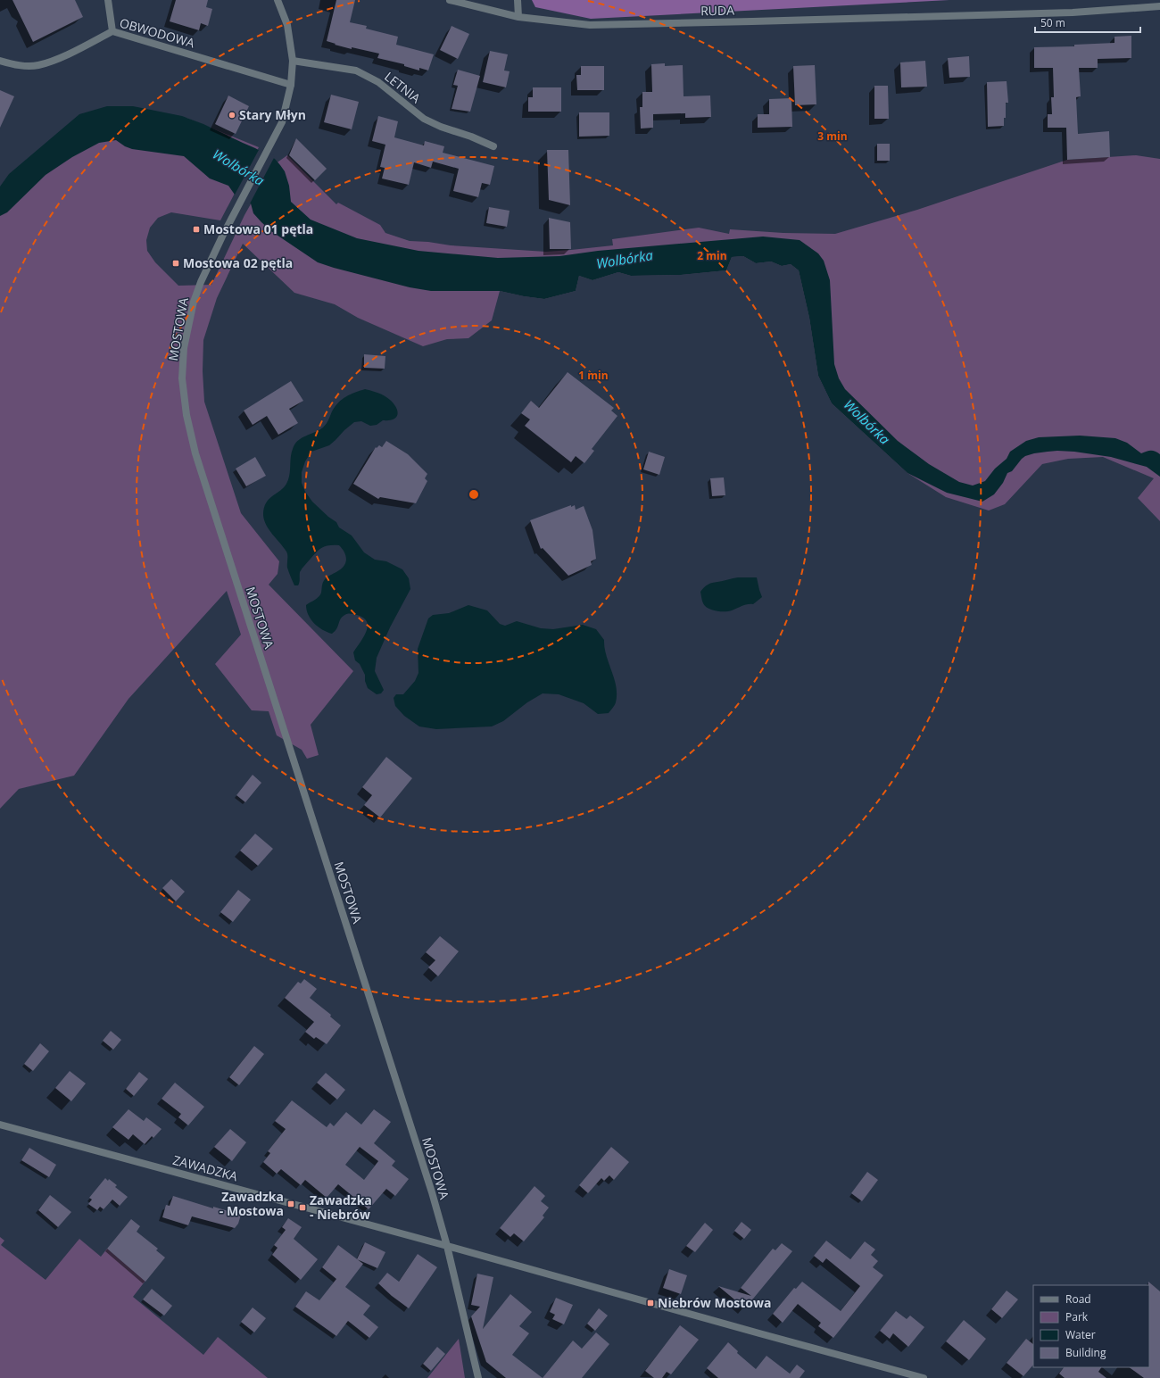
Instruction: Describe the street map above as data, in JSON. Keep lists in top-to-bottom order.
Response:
{
  "streets": {
    "street": [
      "RUDA",
      "OBWODOWA",
      "LETNIA",
      "MOSTOWA",
      "ZAWADZKA"
    ]
  },
  "crossings": [
    ["OBWODOWA", "MOSTOWA"],
    ["LETNIA", "MOSTOWA"],
    ["MOSTOWA", "ZAWADZKA"]
  ],
  "water": ["Wolbórka"],
  "places": {
    "other": ["Stary Młyn"],
    "transit": [
      "Mostowa 01 pętla",
      "Mostowa 02 pętla",
      "Zawadzka - Mostowa",
      "Zawadzka - Niebrów",
      "Niebrów Mostowa"
    ]
  },
  "legend": [
    "Road",
    "Park",
    "Water",
    "Building"
  ],
  "scale_bar": "50 m",
  "rings": ["3 min", "2 min", "1 min"]
}
